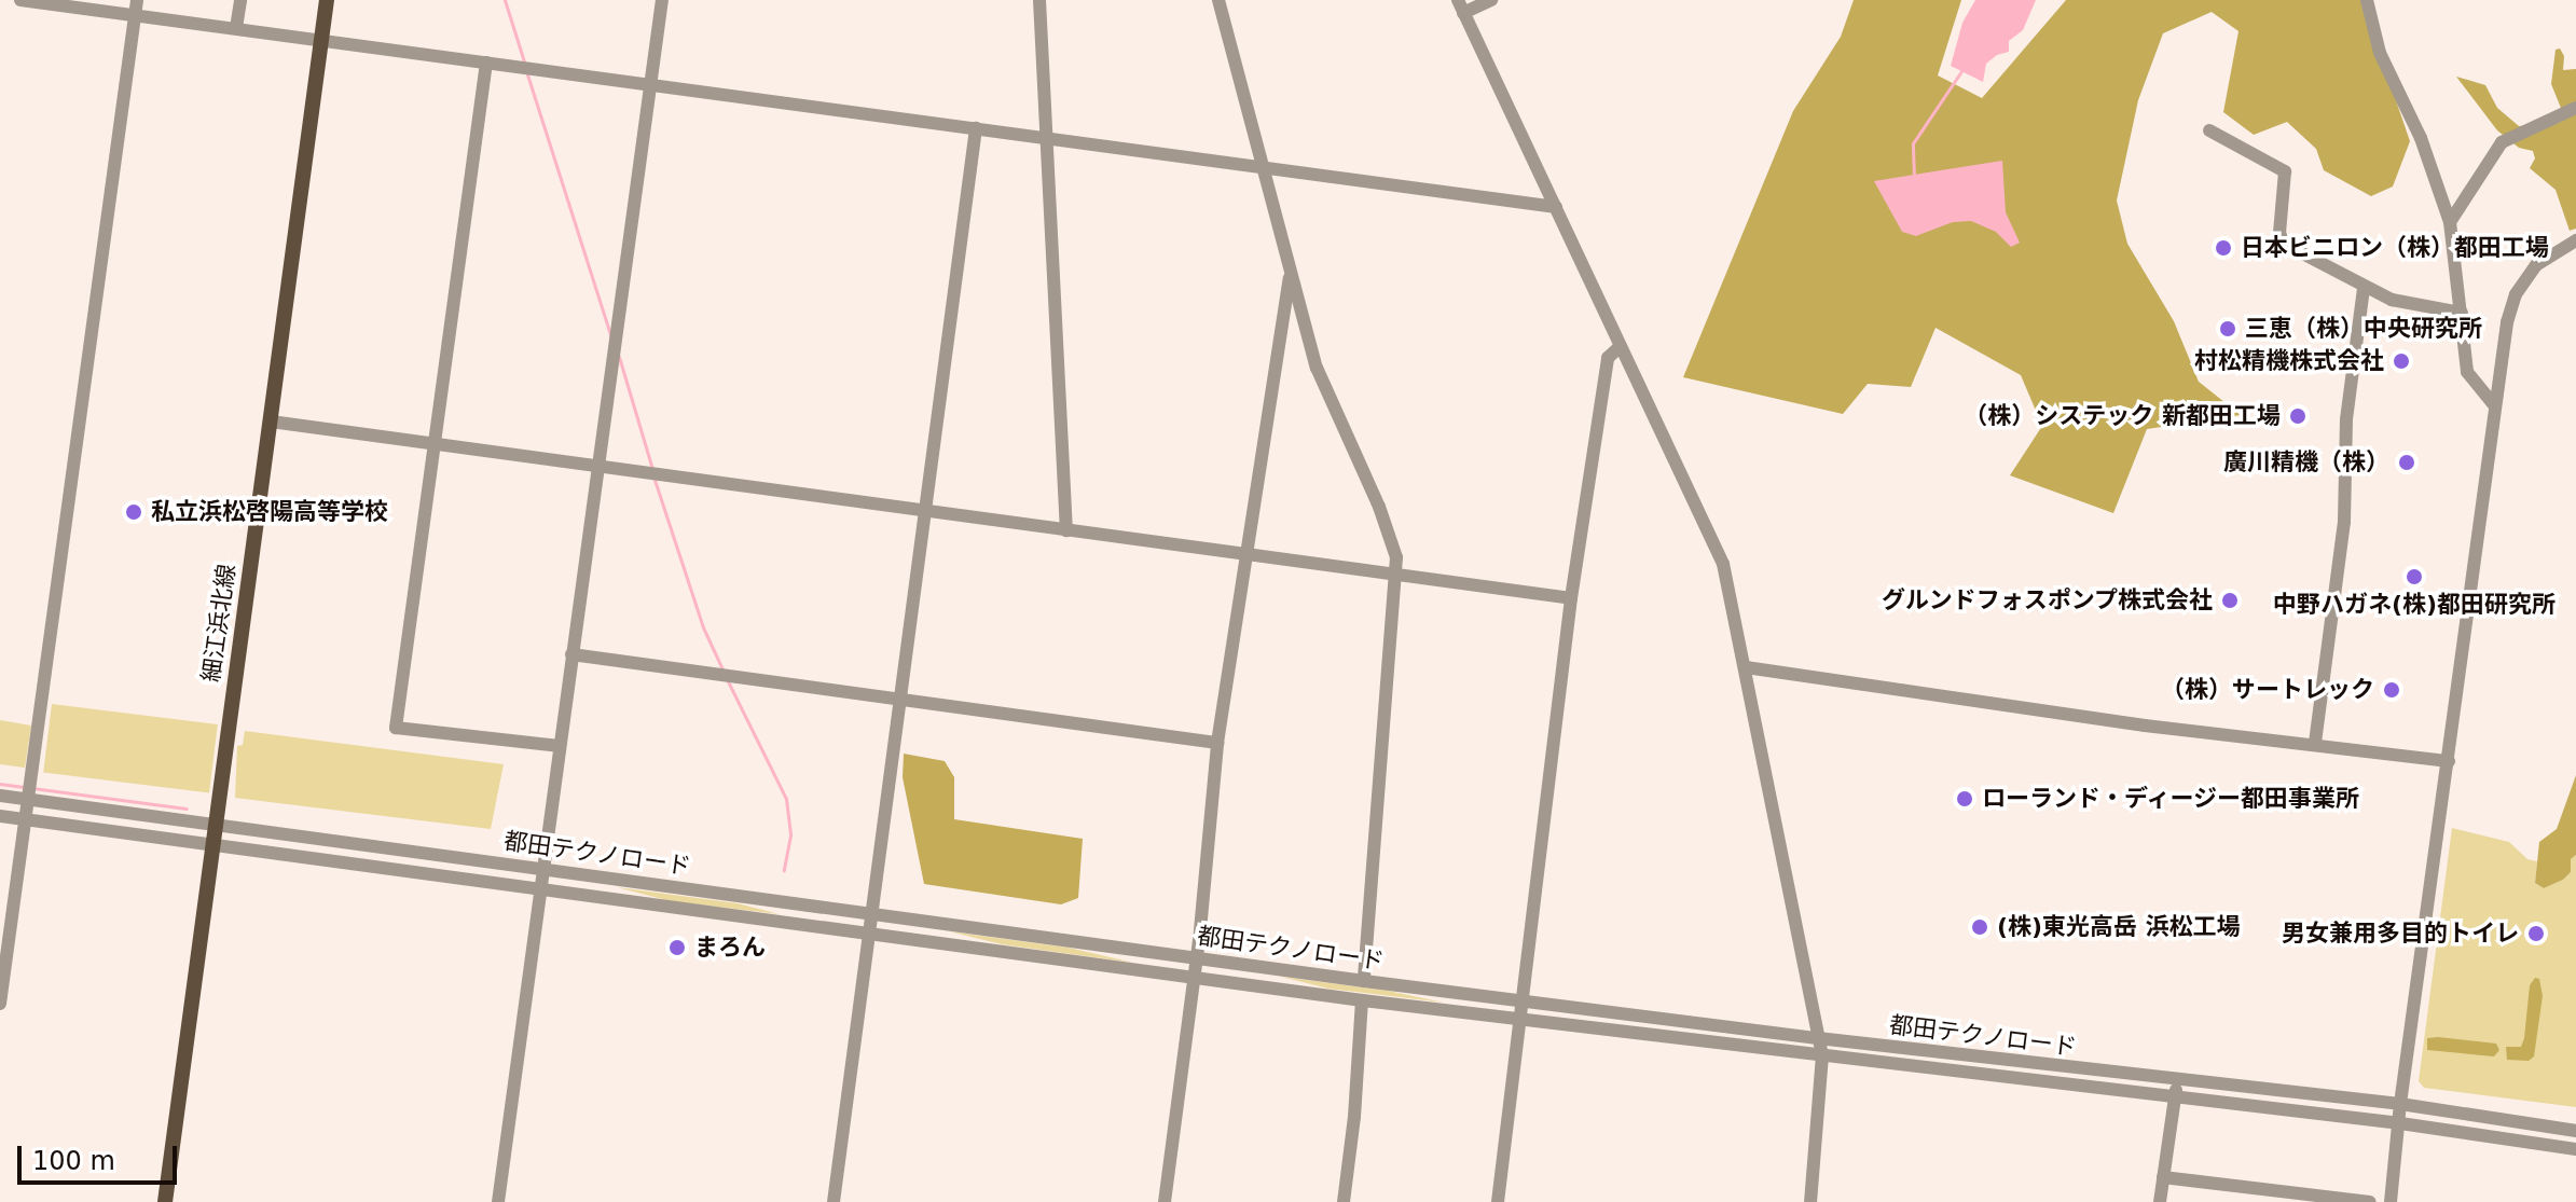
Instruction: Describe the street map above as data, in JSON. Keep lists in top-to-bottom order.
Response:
{
  "streets": {
    "main road": ["細江浜北線"],
    "street": ["都田テクノロード"]
  },
  "crossings": [
    ["細江浜北線", "都田テクノロード"]
  ],
  "places": [
    "日本ビニロン（株）都田工場",
    "三恵（株）中央研究所",
    "村松精機株式会社",
    "（株）システック 新都田工場",
    "廣川精機（株）",
    "私立浜松啓陽高等学校",
    "中野ハガネ(株)都田研究所",
    "グルンドフォスポンプ株式会社",
    "（株）サートレック",
    "ローランド・ディージー都田事業所",
    "(株)東光高岳 浜松工場",
    "男女兼用多目的トイレ",
    "まろん"
  ],
  "scale_bar": "100 m"
}
